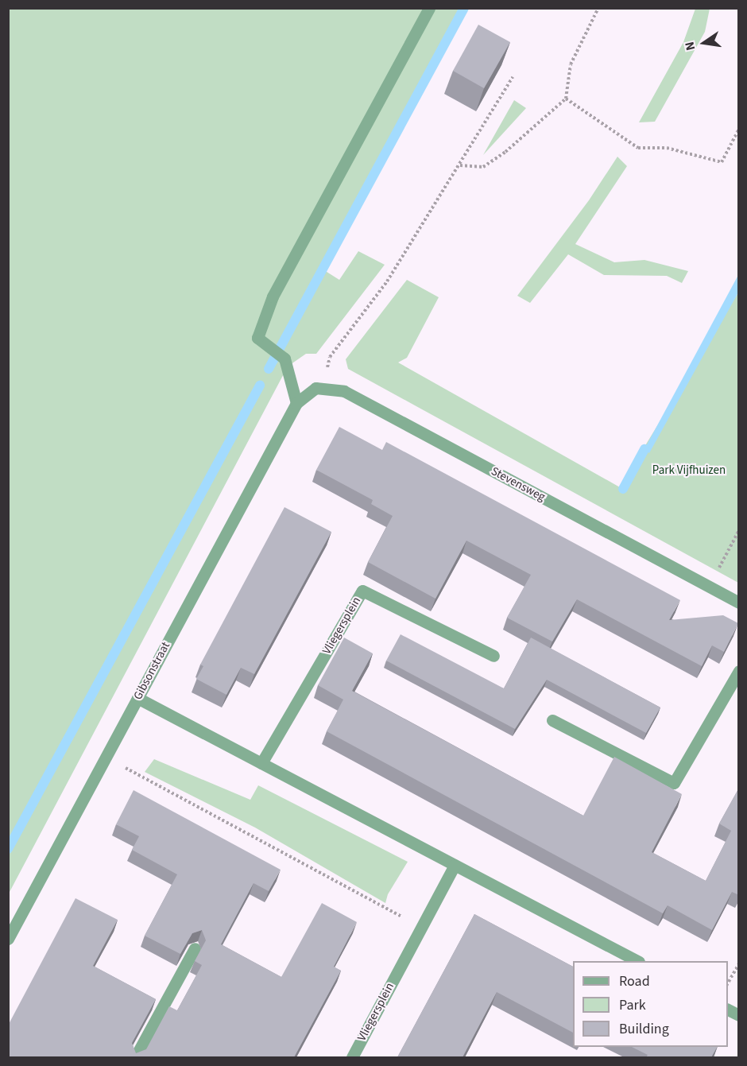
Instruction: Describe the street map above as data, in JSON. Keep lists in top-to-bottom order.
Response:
{
  "streets": {
    "street": ["Stevensweg", "Vliegersplein", "Gibsonstraat"]
  },
  "crossings": [
    ["Stevensweg", "Gibsonstraat"]
  ],
  "parks": ["Park Vijfhuizen"],
  "legend": ["Road", "Park", "Building"],
  "north": "left"
}
